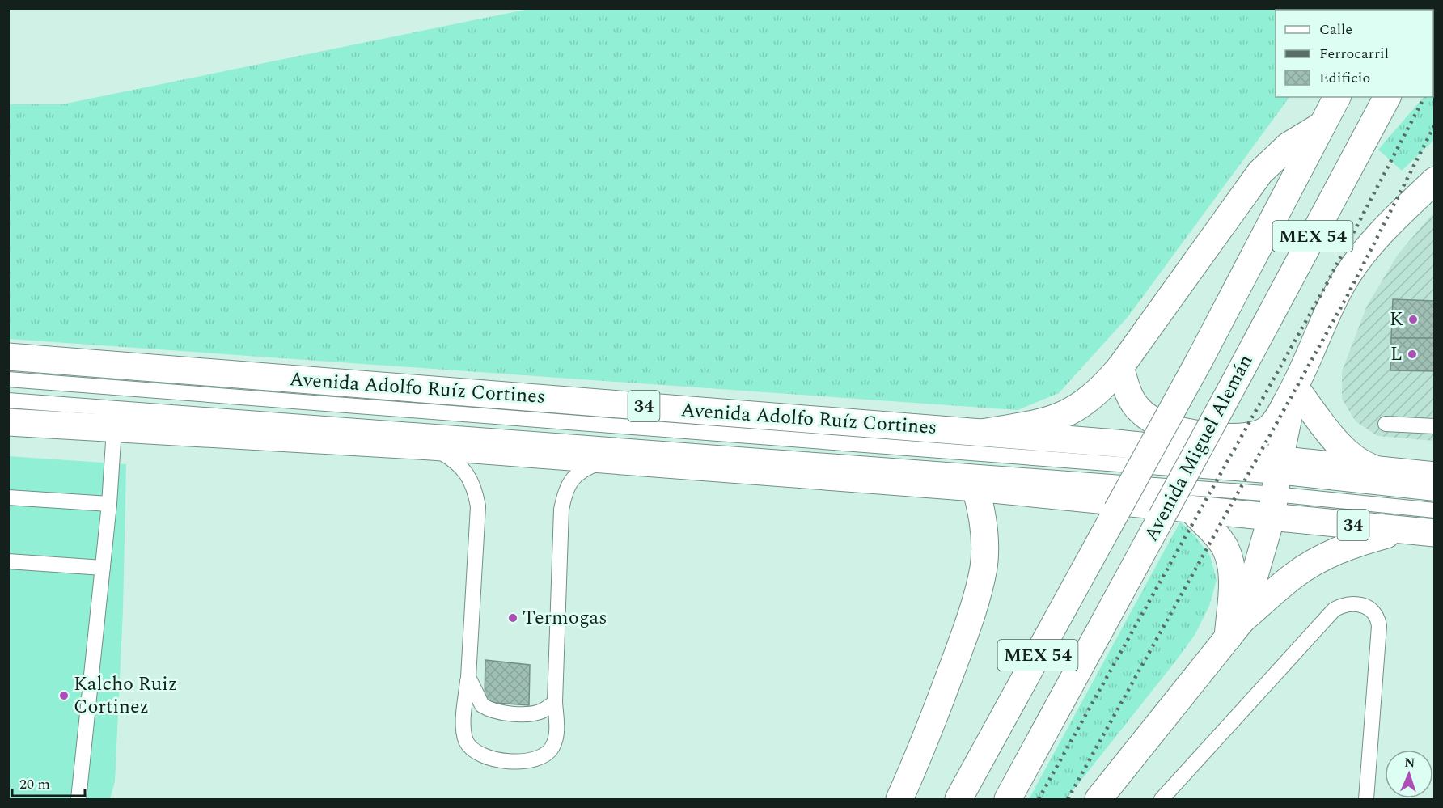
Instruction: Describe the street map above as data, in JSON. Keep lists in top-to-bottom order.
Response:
{
  "streets": {
    "main road": [
      "MEX 54",
      "Avenida Adolfo Ruíz Cortines",
      "34",
      "Avenida Miguel Alemán"
    ]
  },
  "places": [
    "K",
    "L",
    "Termogas",
    "Kalcho Ruiz Cortinez"
  ],
  "legend": ["Calle", "Ferrocarril", "Edificio"],
  "scale_bar": "20 m",
  "north": "top"
}
